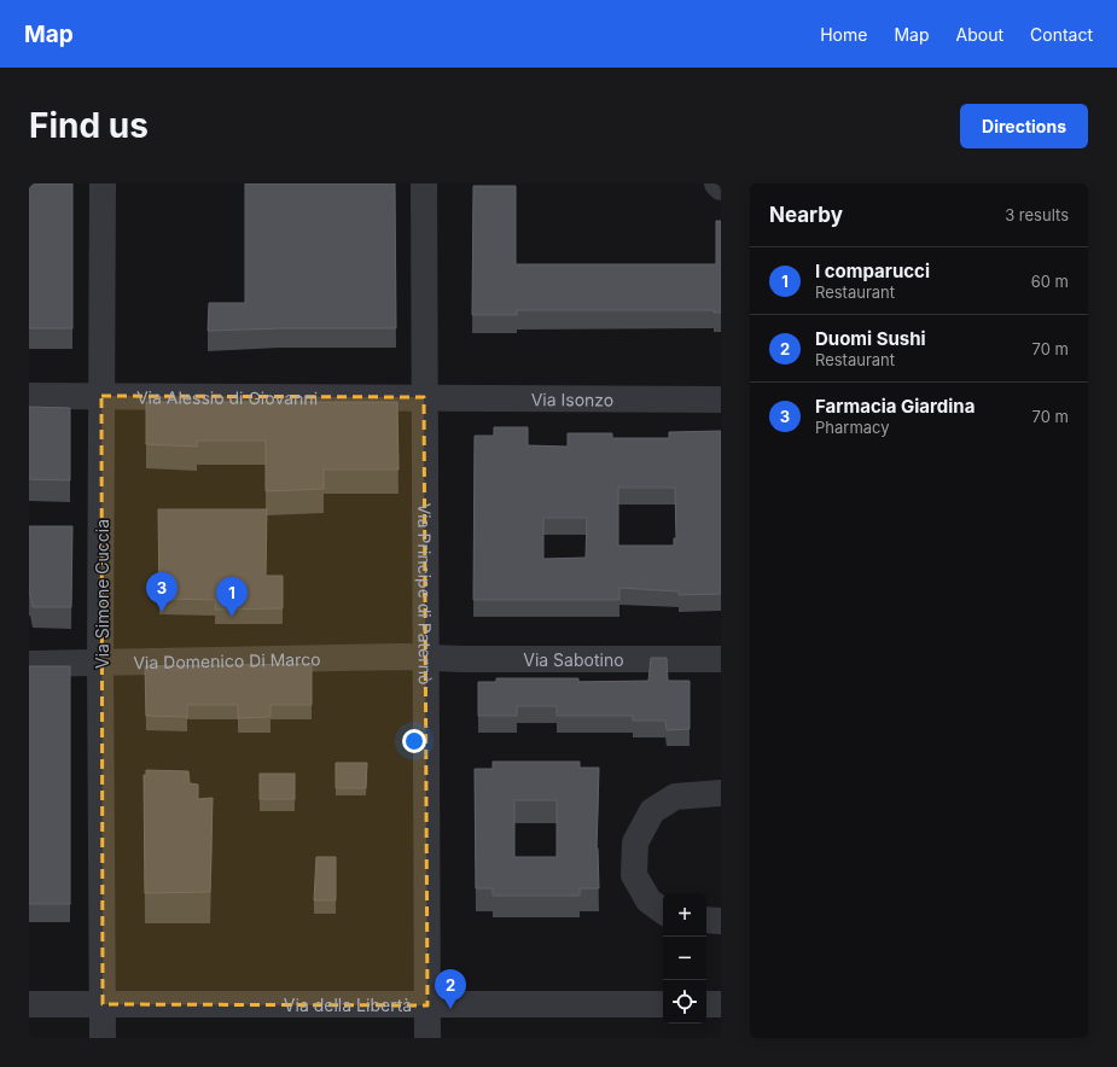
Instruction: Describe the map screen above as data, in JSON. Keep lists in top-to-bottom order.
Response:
{
  "streets": {
    "street": [
      "Via Alessio di Giovanni",
      "Via Isonzo",
      "Via Simone Cuccia",
      "Via Principe di Paternò",
      "Via Sabotino",
      "Via Domenico Di Marco",
      "Via della Libertà"
    ]
  },
  "crossings": [
    ["Via Alessio di Giovanni", "Via Isonzo"],
    ["Via Alessio di Giovanni", "Via Simone Cuccia"],
    ["Via Alessio di Giovanni", "Via Principe di Paternò"],
    ["Via Isonzo", "Via Principe di Paternò"],
    ["Via Simone Cuccia", "Via Domenico Di Marco"],
    ["Via Simone Cuccia", "Via della Libertà"],
    ["Via Principe di Paternò", "Via Sabotino"],
    ["Via Principe di Paternò", "Via Domenico Di Marco"],
    ["Via Principe di Paternò", "Via della Libertà"],
    ["Via Sabotino", "Via Domenico Di Marco"]
  ],
  "page": {
    "header": "Map",
    "nav": [
      "Home",
      "Map",
      "About",
      "Contact"
    ],
    "buttons": "Directions",
    "title": "Find us",
    "heading": ["Nearby", "3 results"],
    "list": [
      {
        "mark": "1",
        "name": "I comparucci",
        "note": "Restaurant",
        "value": "60 m"
      },
      {
        "mark": "2",
        "name": "Duomi Sushi",
        "note": "Restaurant",
        "value": "70 m"
      },
      {
        "mark": "3",
        "name": "Farmacia Giardina",
        "note": "Pharmacy",
        "value": "70 m"
      }
    ],
    "pins": ["3", "1", "2"],
    "map_buttons": ["+", "−"]
  }
}
